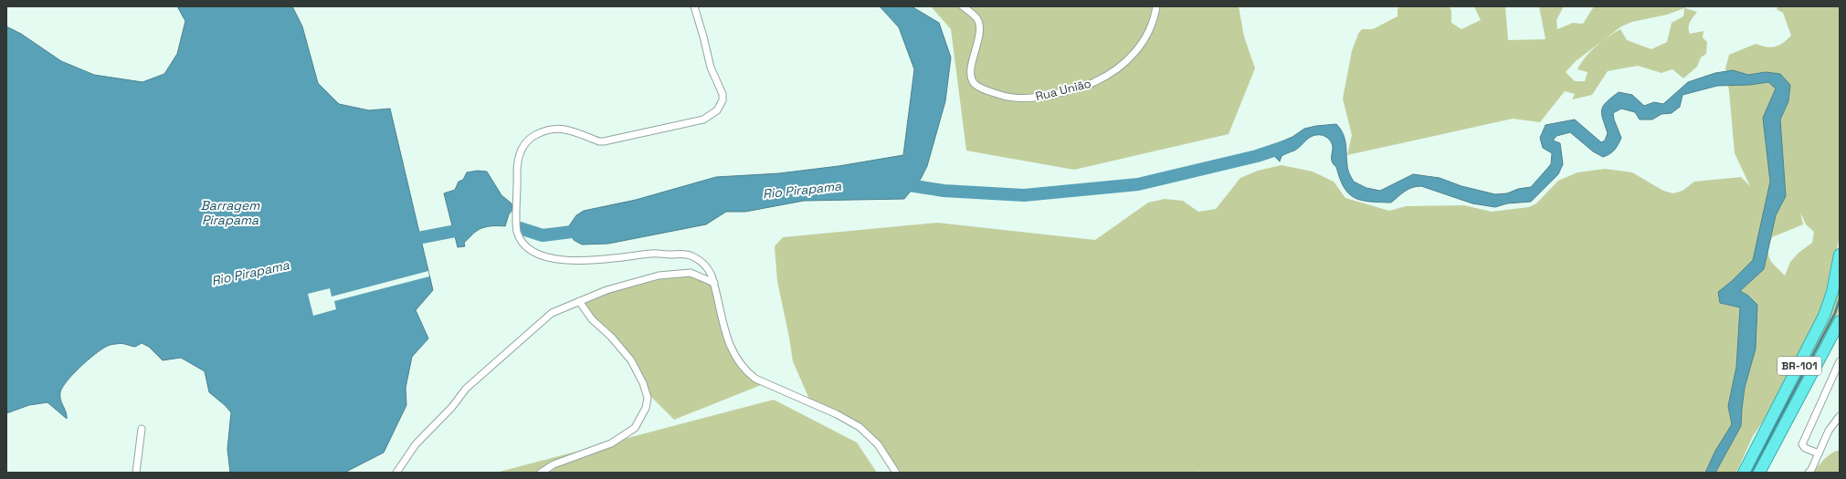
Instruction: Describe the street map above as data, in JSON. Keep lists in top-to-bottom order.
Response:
{
  "streets": {
    "highway": ["BR-101"],
    "street": ["Rua União"]
  },
  "water": ["Rio Pirapama", "Barragem Pirapama"]
}
